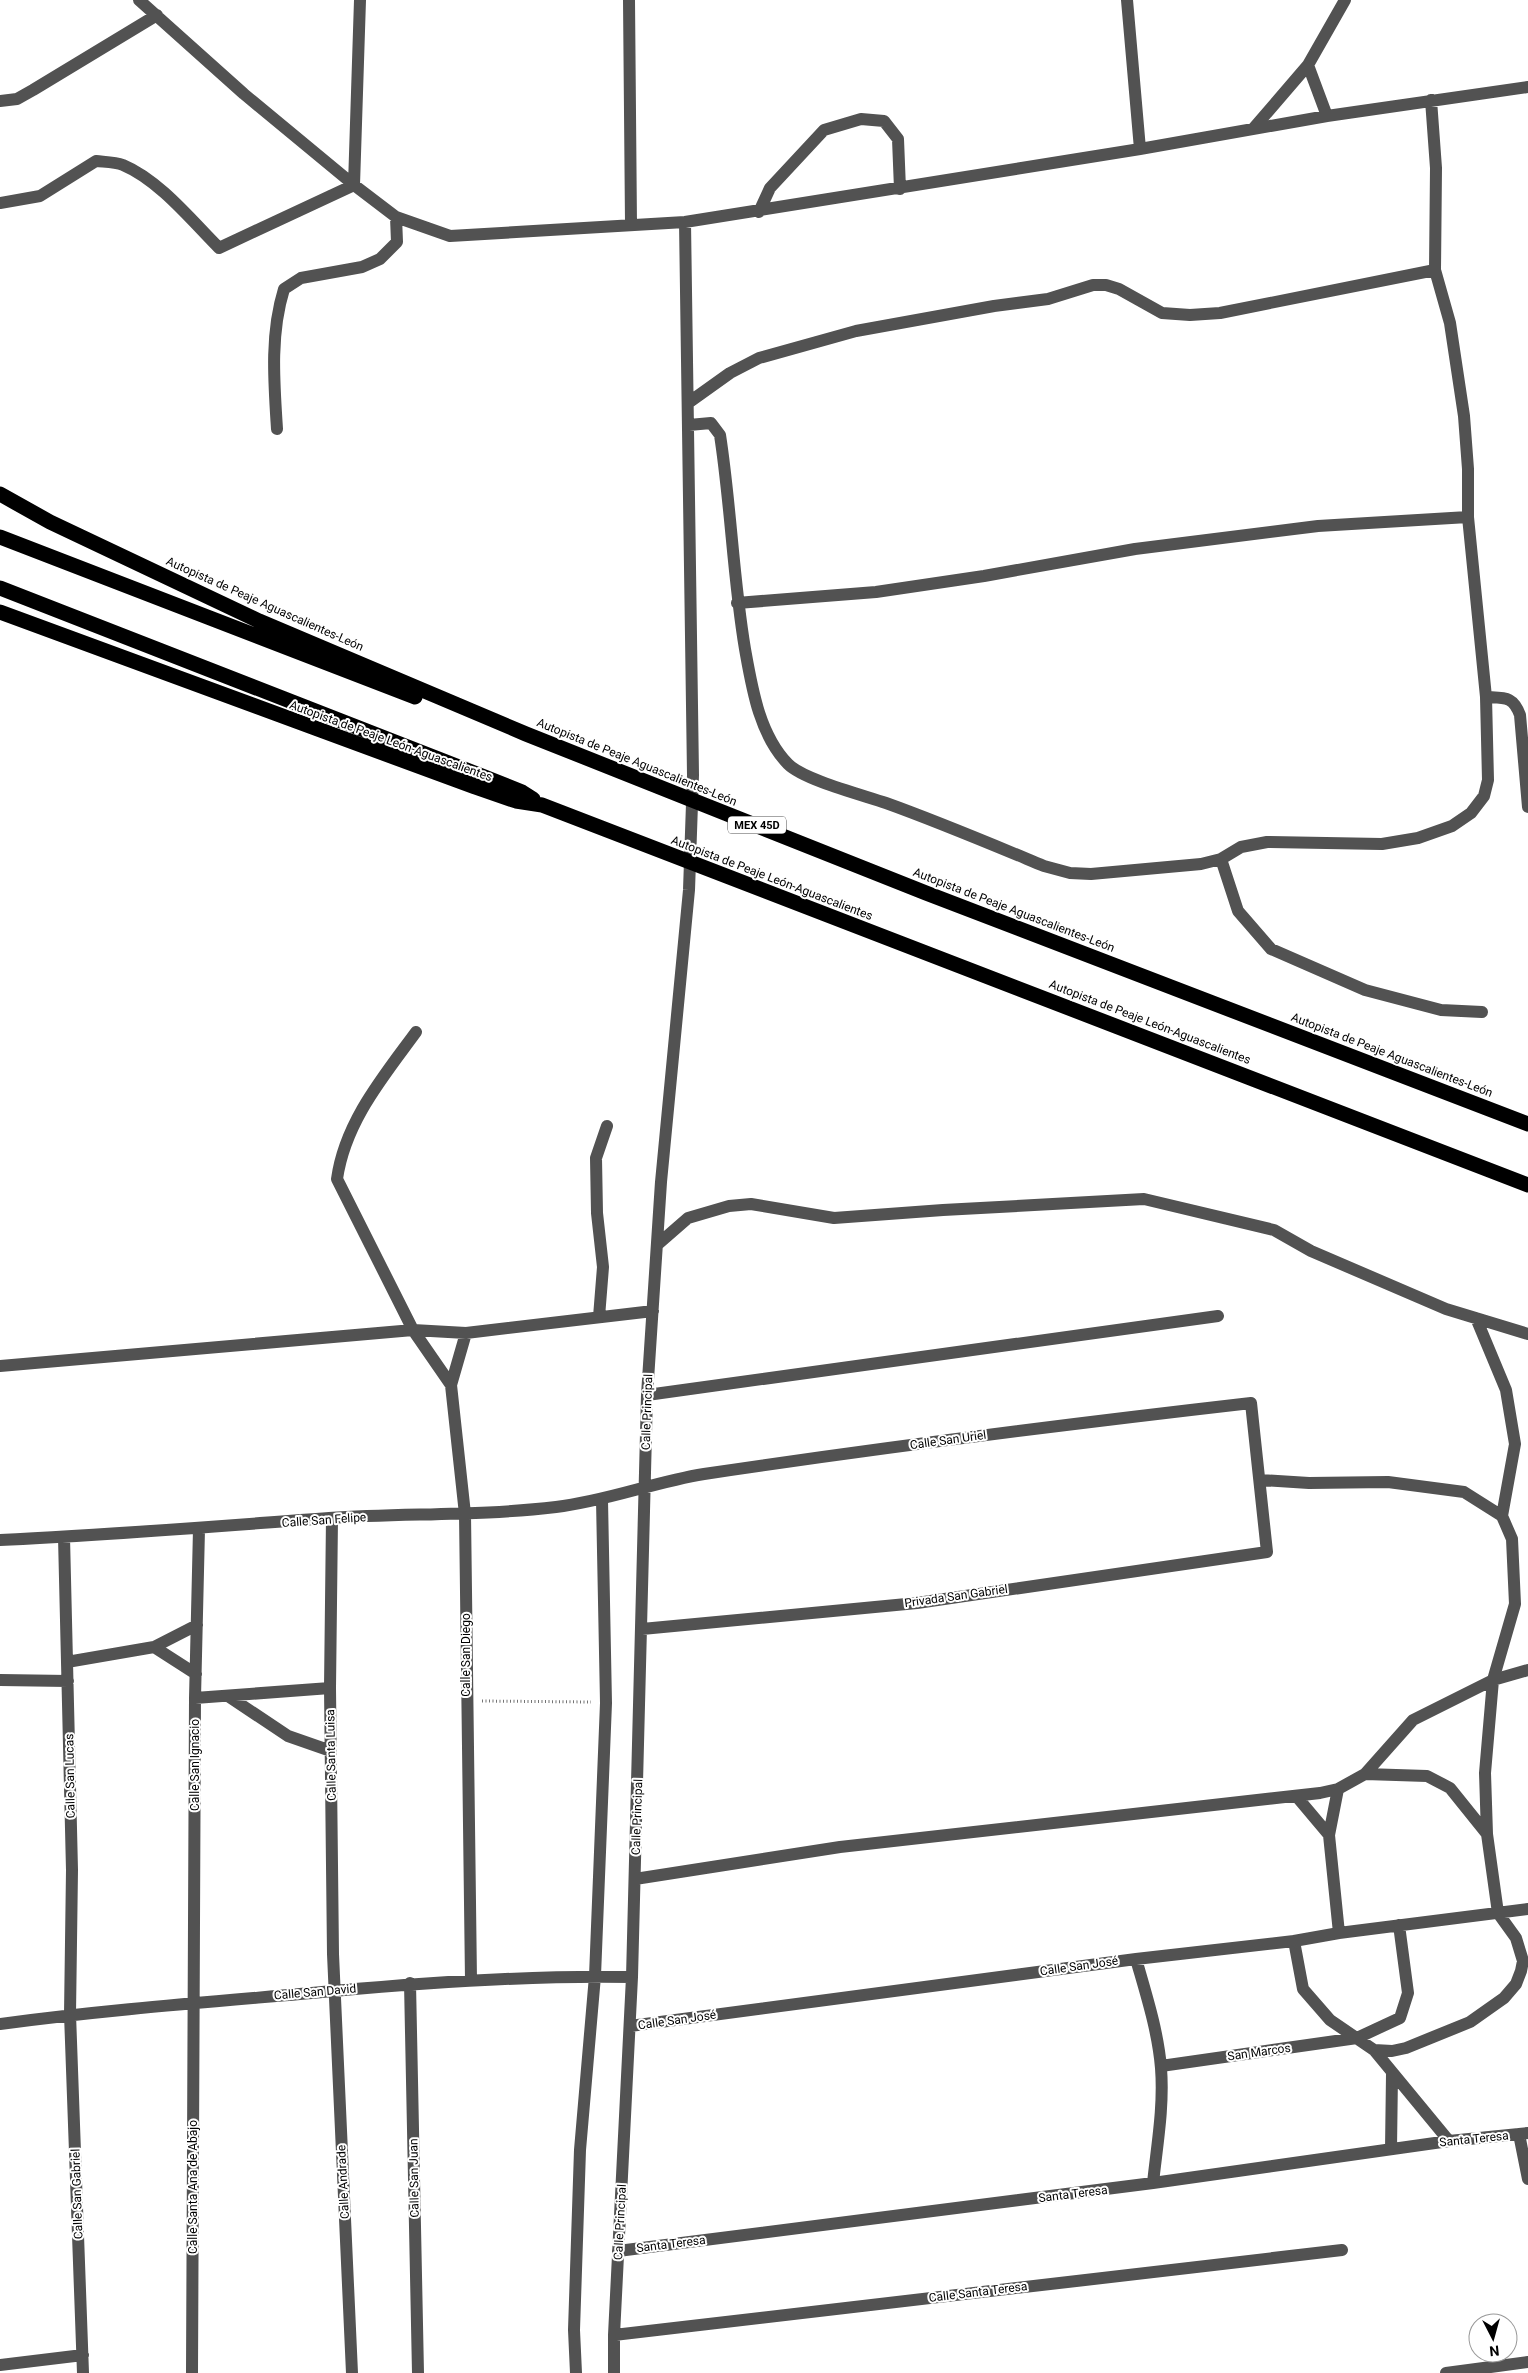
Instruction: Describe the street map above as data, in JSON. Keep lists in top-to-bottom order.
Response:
{
  "streets": {
    "highway": ["Autopista de Peaje Aguascalientes-León", "Autopista de Peaje León-Aguascalientes", "MEX 45D"],
    "street": [
      "Calle Principal",
      "Calle San Uriel",
      "Calle San Felipe",
      "Privada San Gabriel",
      "Calle San Diego",
      "Calle Santa Luisa",
      "Calle San Ignacio",
      "Calle San Lucas",
      "Calle San José",
      "Calle San David",
      "San Marcos",
      "Santa Teresa",
      "Calle San Juan",
      "Calle Andrade",
      "Calle Santa Ana de Abajo",
      "Calle San Gabriel",
      "Calle Santa Teresa"
    ]
  },
  "crossings": [
    ["Calle Principal", "Calle San Uriel"],
    ["Calle Principal", "Calle San Felipe"],
    ["Calle Principal", "Privada San Gabriel"],
    ["Calle Principal", "Calle San José"],
    ["Calle Principal", "Calle San David"],
    ["Calle Principal", "Santa Teresa"],
    ["Calle Principal", "Calle Santa Teresa"],
    ["Calle San Uriel", "Calle San Felipe"],
    ["Calle San Uriel", "Privada San Gabriel"],
    ["Calle San Felipe", "Calle San Diego"],
    ["Calle San Felipe", "Calle Santa Luisa"],
    ["Calle San Felipe", "Calle San Ignacio"],
    ["Calle San Felipe", "Calle San Lucas"],
    ["Calle San Diego", "Calle San David"],
    ["Calle Santa Luisa", "Calle San David"],
    ["Calle Santa Luisa", "Calle Andrade"],
    ["Calle San Ignacio", "Calle San David"],
    ["Calle San Ignacio", "Calle Santa Ana de Abajo"],
    ["Calle San Lucas", "Calle San David"],
    ["Calle San Lucas", "Calle San Gabriel"],
    ["Calle San José", "San Marcos"],
    ["Calle San David", "Calle San Juan"],
    ["Calle San David", "Calle Andrade"],
    ["Calle San David", "Calle Santa Ana de Abajo"],
    ["Calle San David", "Calle San Gabriel"]
  ],
  "north": "bottom"
}
